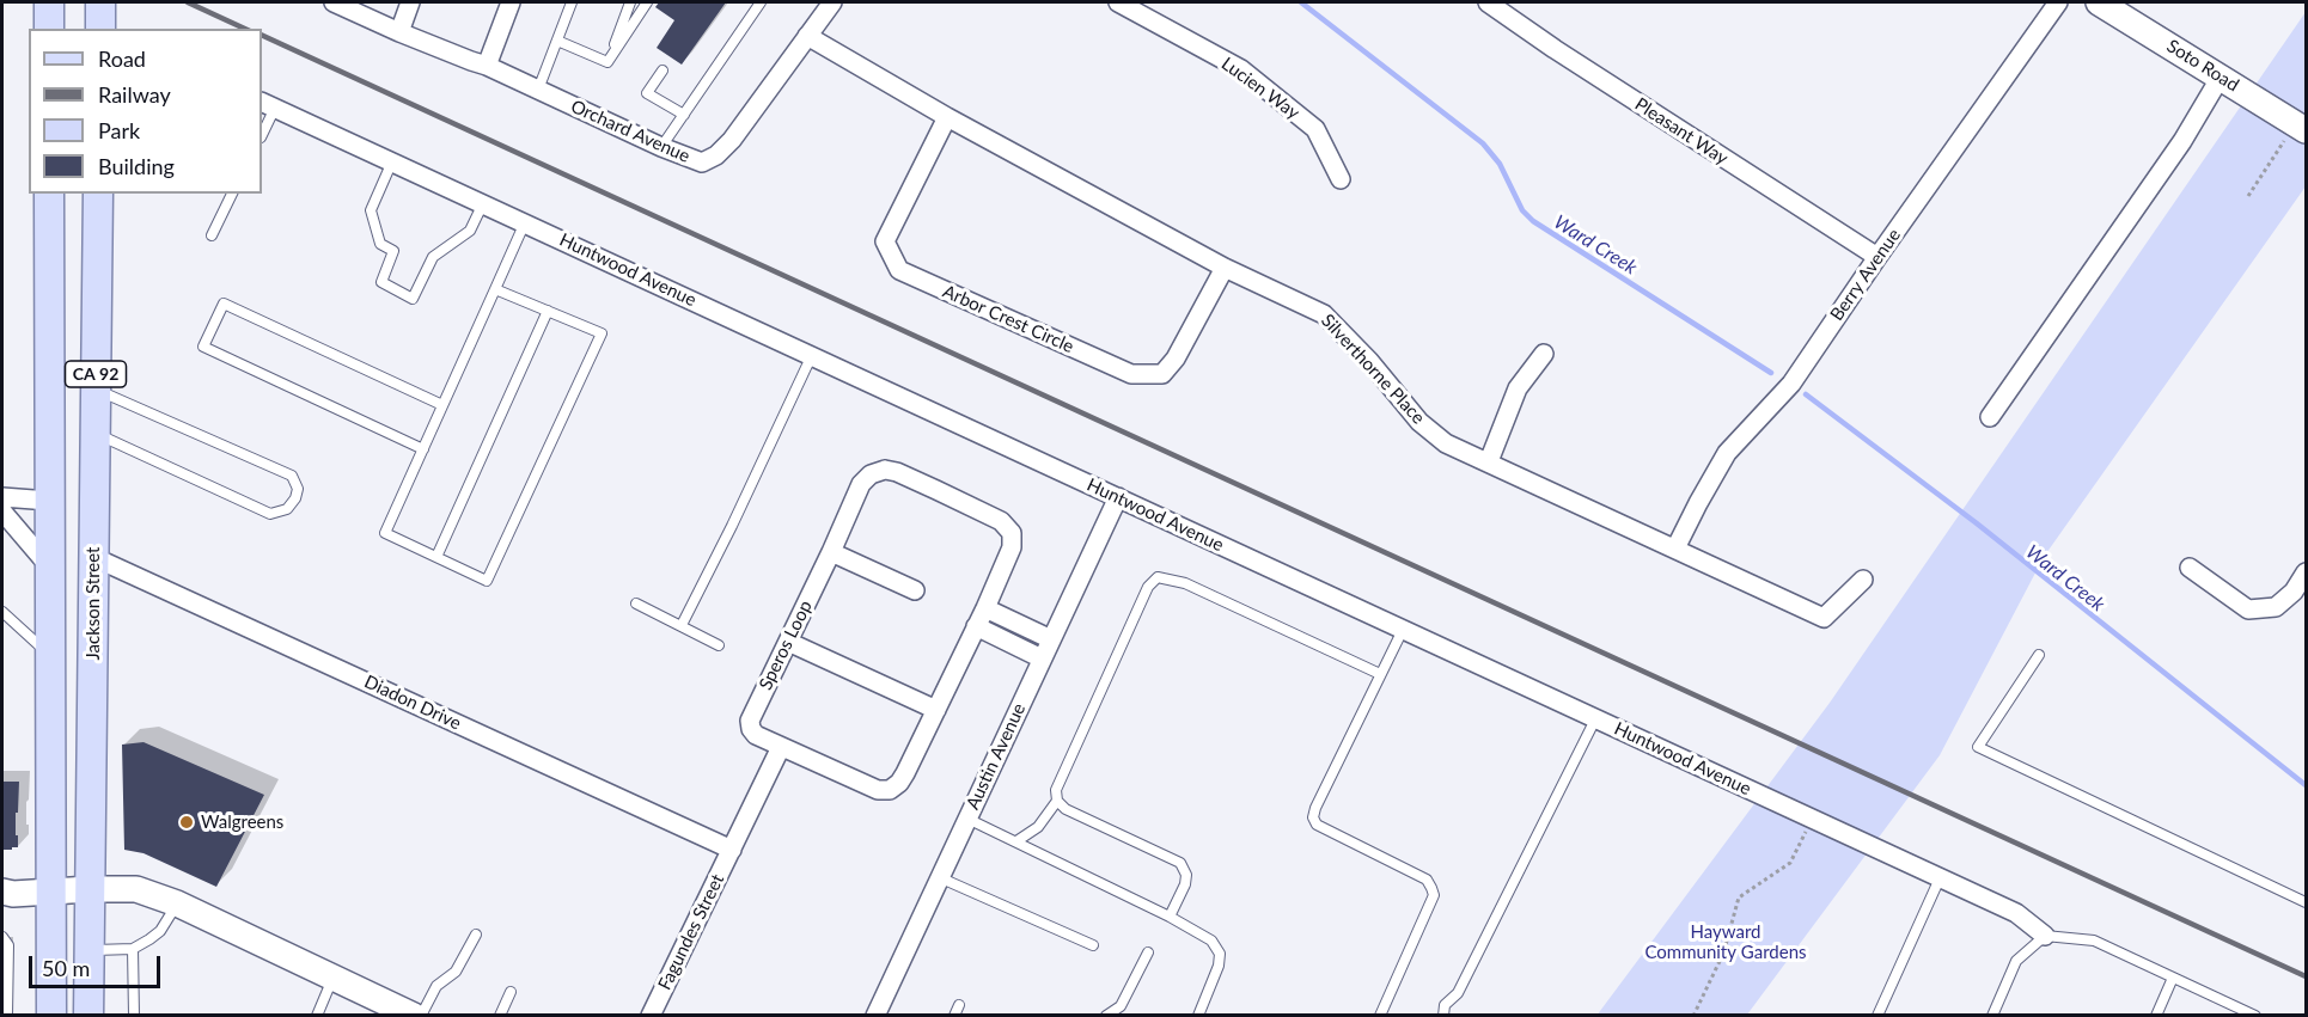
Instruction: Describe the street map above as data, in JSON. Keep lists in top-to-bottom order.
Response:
{
  "streets": {
    "main road": ["CA 92", "Jackson Street"],
    "street": [
      "Soto Road",
      "Lucien Way",
      "Orchard Avenue",
      "Pleasant Way",
      "Huntwood Avenue",
      "Berry Avenue",
      "Arbor Crest Circle",
      "Silverthorne Place",
      "Speros Loop",
      "Diadon Drive",
      "Austin Avenue",
      "Fagundes Street"
    ]
  },
  "crossings": [
    ["Orchard Avenue", "Silverthorne Place"],
    ["Pleasant Way", "Berry Avenue"],
    ["Huntwood Avenue", "Austin Avenue"],
    ["Berry Avenue", "Silverthorne Place"],
    ["Arbor Crest Circle", "Silverthorne Place"],
    ["Jackson Street", "Diadon Drive"],
    ["Speros Loop", "Fagundes Street"],
    ["Diadon Drive", "Fagundes Street"]
  ],
  "water": ["Ward Creek"],
  "parks": ["Hayward Community Gardens"],
  "places": ["Walgreens"],
  "legend": [
    "Road",
    "Railway",
    "Park",
    "Building"
  ],
  "scale_bar": "50 m"
}
